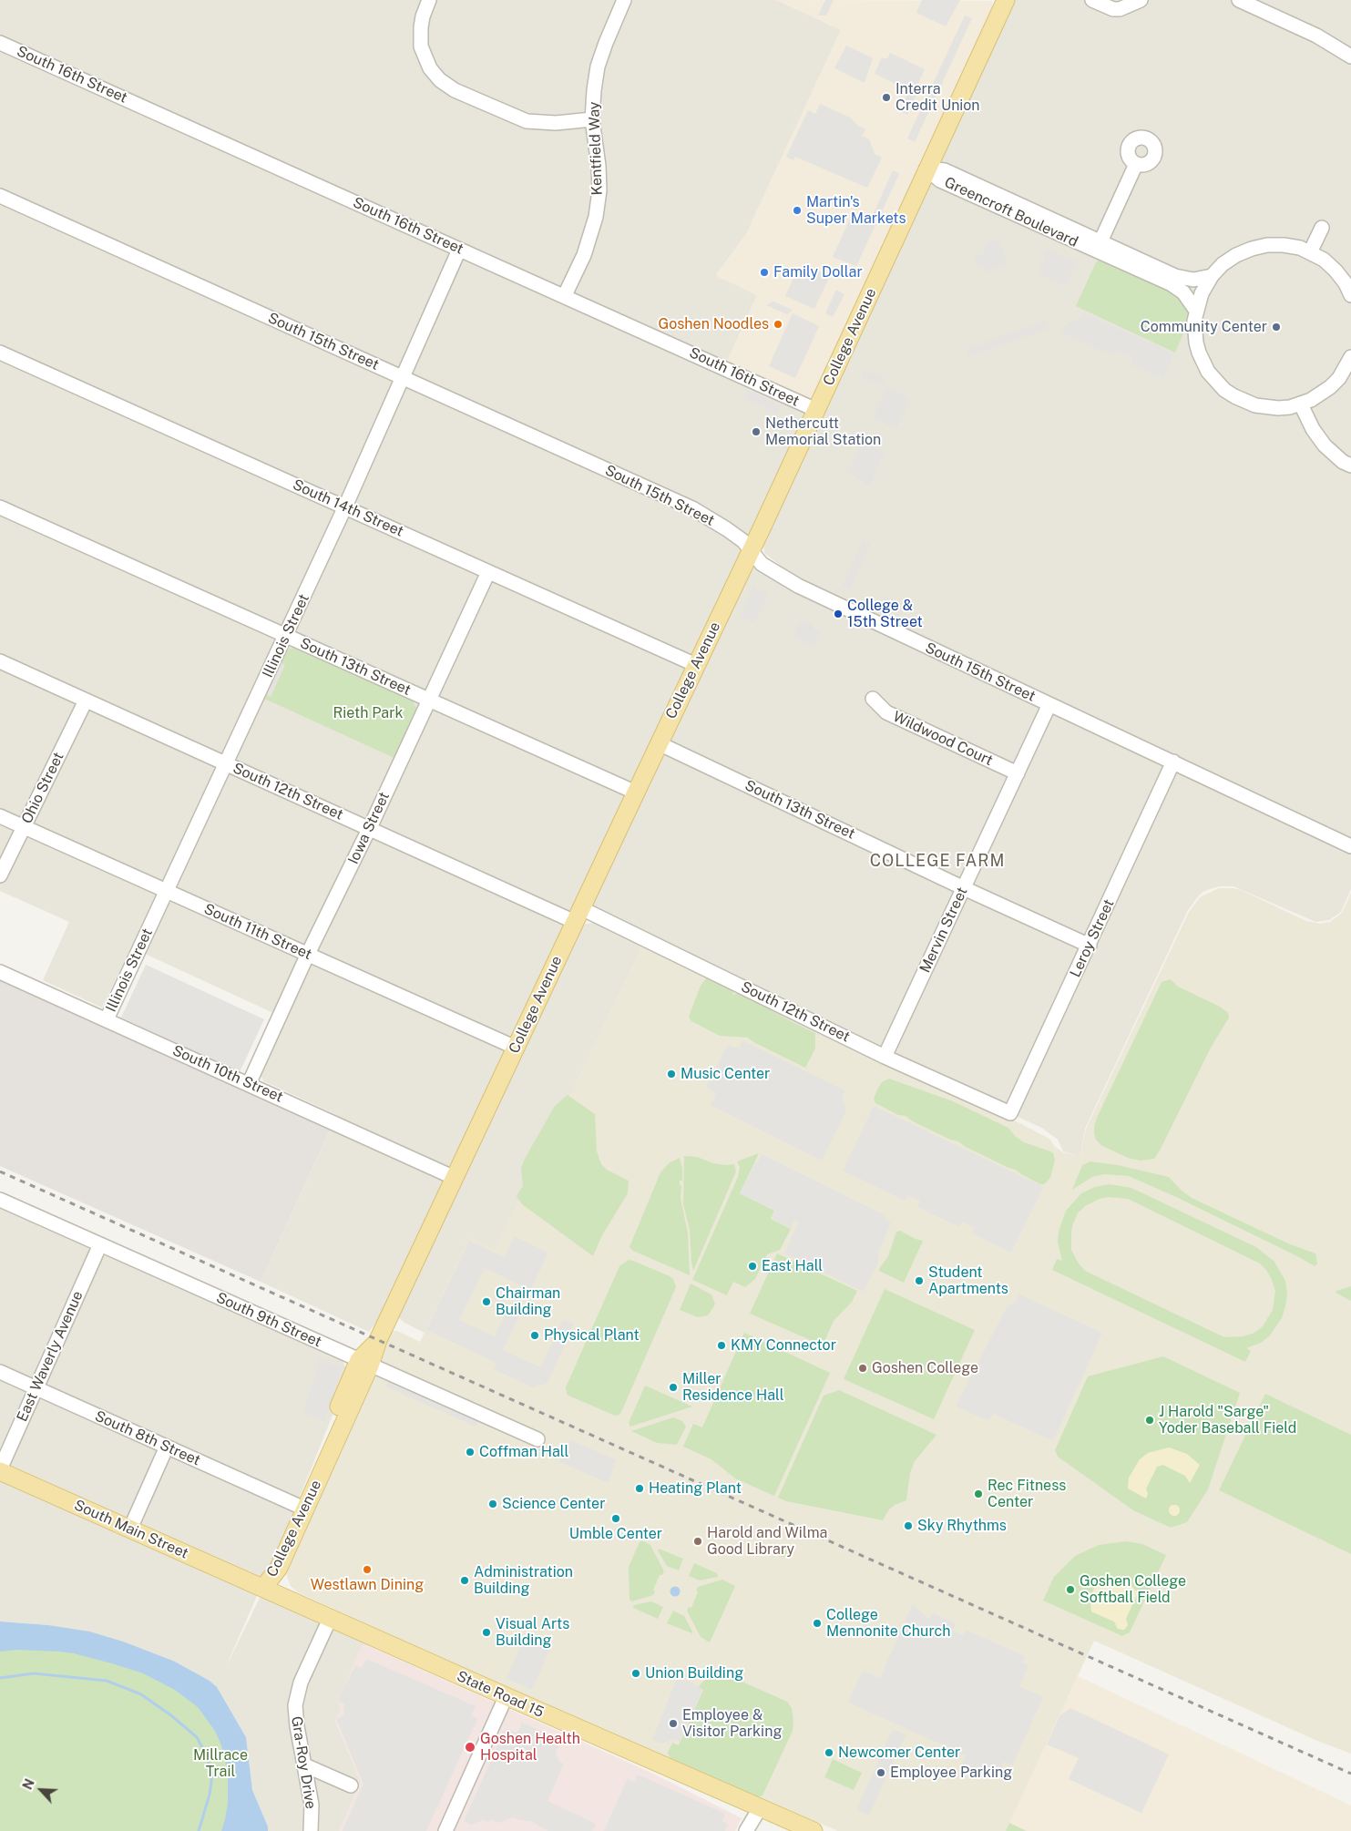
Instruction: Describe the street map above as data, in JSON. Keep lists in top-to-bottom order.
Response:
{
  "streets": {
    "main road": ["College Avenue", "South Main Street", "State Road 15"],
    "street": [
      "South 16th Street",
      "Kentfield Way",
      "Greencroft Boulevard",
      "South 15th Street",
      "South 14th Street",
      "Illinois Street",
      "South 13th Street",
      "Wildwood Court",
      "Ohio Street",
      "South 12th Street",
      "Iowa Street",
      "Mervin Street",
      "South 11th Street",
      "Leroy Street",
      "South 10th Street",
      "South 9th Street",
      "East Waverly Avenue",
      "South 8th Street",
      "Gra-Roy Drive"
    ]
  },
  "crossings": [
    ["South 16th Street", "Kentfield Way"],
    ["South 16th Street", "College Avenue"],
    ["South 16th Street", "Illinois Street"],
    ["Greencroft Boulevard", "College Avenue"],
    ["College Avenue", "South 15th Street"],
    ["College Avenue", "South 14th Street"],
    ["College Avenue", "South 13th Street"],
    ["College Avenue", "South 12th Street"],
    ["College Avenue", "South 11th Street"],
    ["College Avenue", "South 10th Street"],
    ["College Avenue", "South 9th Street"],
    ["College Avenue", "South 8th Street"],
    ["College Avenue", "South Main Street"],
    ["College Avenue", "State Road 15"],
    ["South 15th Street", "Illinois Street"],
    ["South 15th Street", "Mervin Street"],
    ["South 15th Street", "Leroy Street"],
    ["South 14th Street", "Illinois Street"],
    ["South 14th Street", "Iowa Street"],
    ["Illinois Street", "South 13th Street"],
    ["Illinois Street", "South 12th Street"],
    ["Illinois Street", "South 11th Street"],
    ["Illinois Street", "South 10th Street"],
    ["South 13th Street", "Iowa Street"],
    ["South 13th Street", "Mervin Street"],
    ["South 13th Street", "Leroy Street"],
    ["Wildwood Court", "Mervin Street"],
    ["Ohio Street", "South 12th Street"],
    ["Ohio Street", "South 11th Street"],
    ["South 12th Street", "Iowa Street"],
    ["South 12th Street", "Mervin Street"],
    ["South 12th Street", "Leroy Street"],
    ["Iowa Street", "South 11th Street"],
    ["Iowa Street", "South 10th Street"],
    ["South 9th Street", "East Waverly Avenue"],
    ["East Waverly Avenue", "South 8th Street"],
    ["East Waverly Avenue", "South Main Street"],
    ["South Main Street", "State Road 15"],
    ["State Road 15", "Gra-Roy Drive"]
  ],
  "districts": ["COLLEGE FARM"],
  "parks": ["Rieth Park", "Millrace Trail"],
  "places": [
    "Interra Credit Union",
    "Martin's Super Markets",
    "Family Dollar",
    "Goshen Noodles",
    "Community Center",
    "Nethercutt Memorial Station",
    "College & 15th Street",
    "Music Center",
    "East Hall",
    "Student Apartments",
    "Chairman Building",
    "Physical Plant",
    "KMY Connector",
    "Goshen College",
    "Miller Residence Hall",
    "J Harold \"Sarge\" Yoder Baseball Field",
    "Coffman Hall",
    "Heating Plant",
    "Rec Fitness Center",
    "Science Center",
    "Umble Center",
    "Sky Rhythms",
    "Harold and Wilma Good Library",
    "Westlawn Dining",
    "Administration Building",
    "Goshen College Softball Field",
    "College Mennonite Church",
    "Visual Arts Building",
    "Union Building",
    "Employee & Visitor Parking",
    "Goshen Health Hospital",
    "Newcomer Center",
    "Employee Parking"
  ],
  "north": "top left"
}
